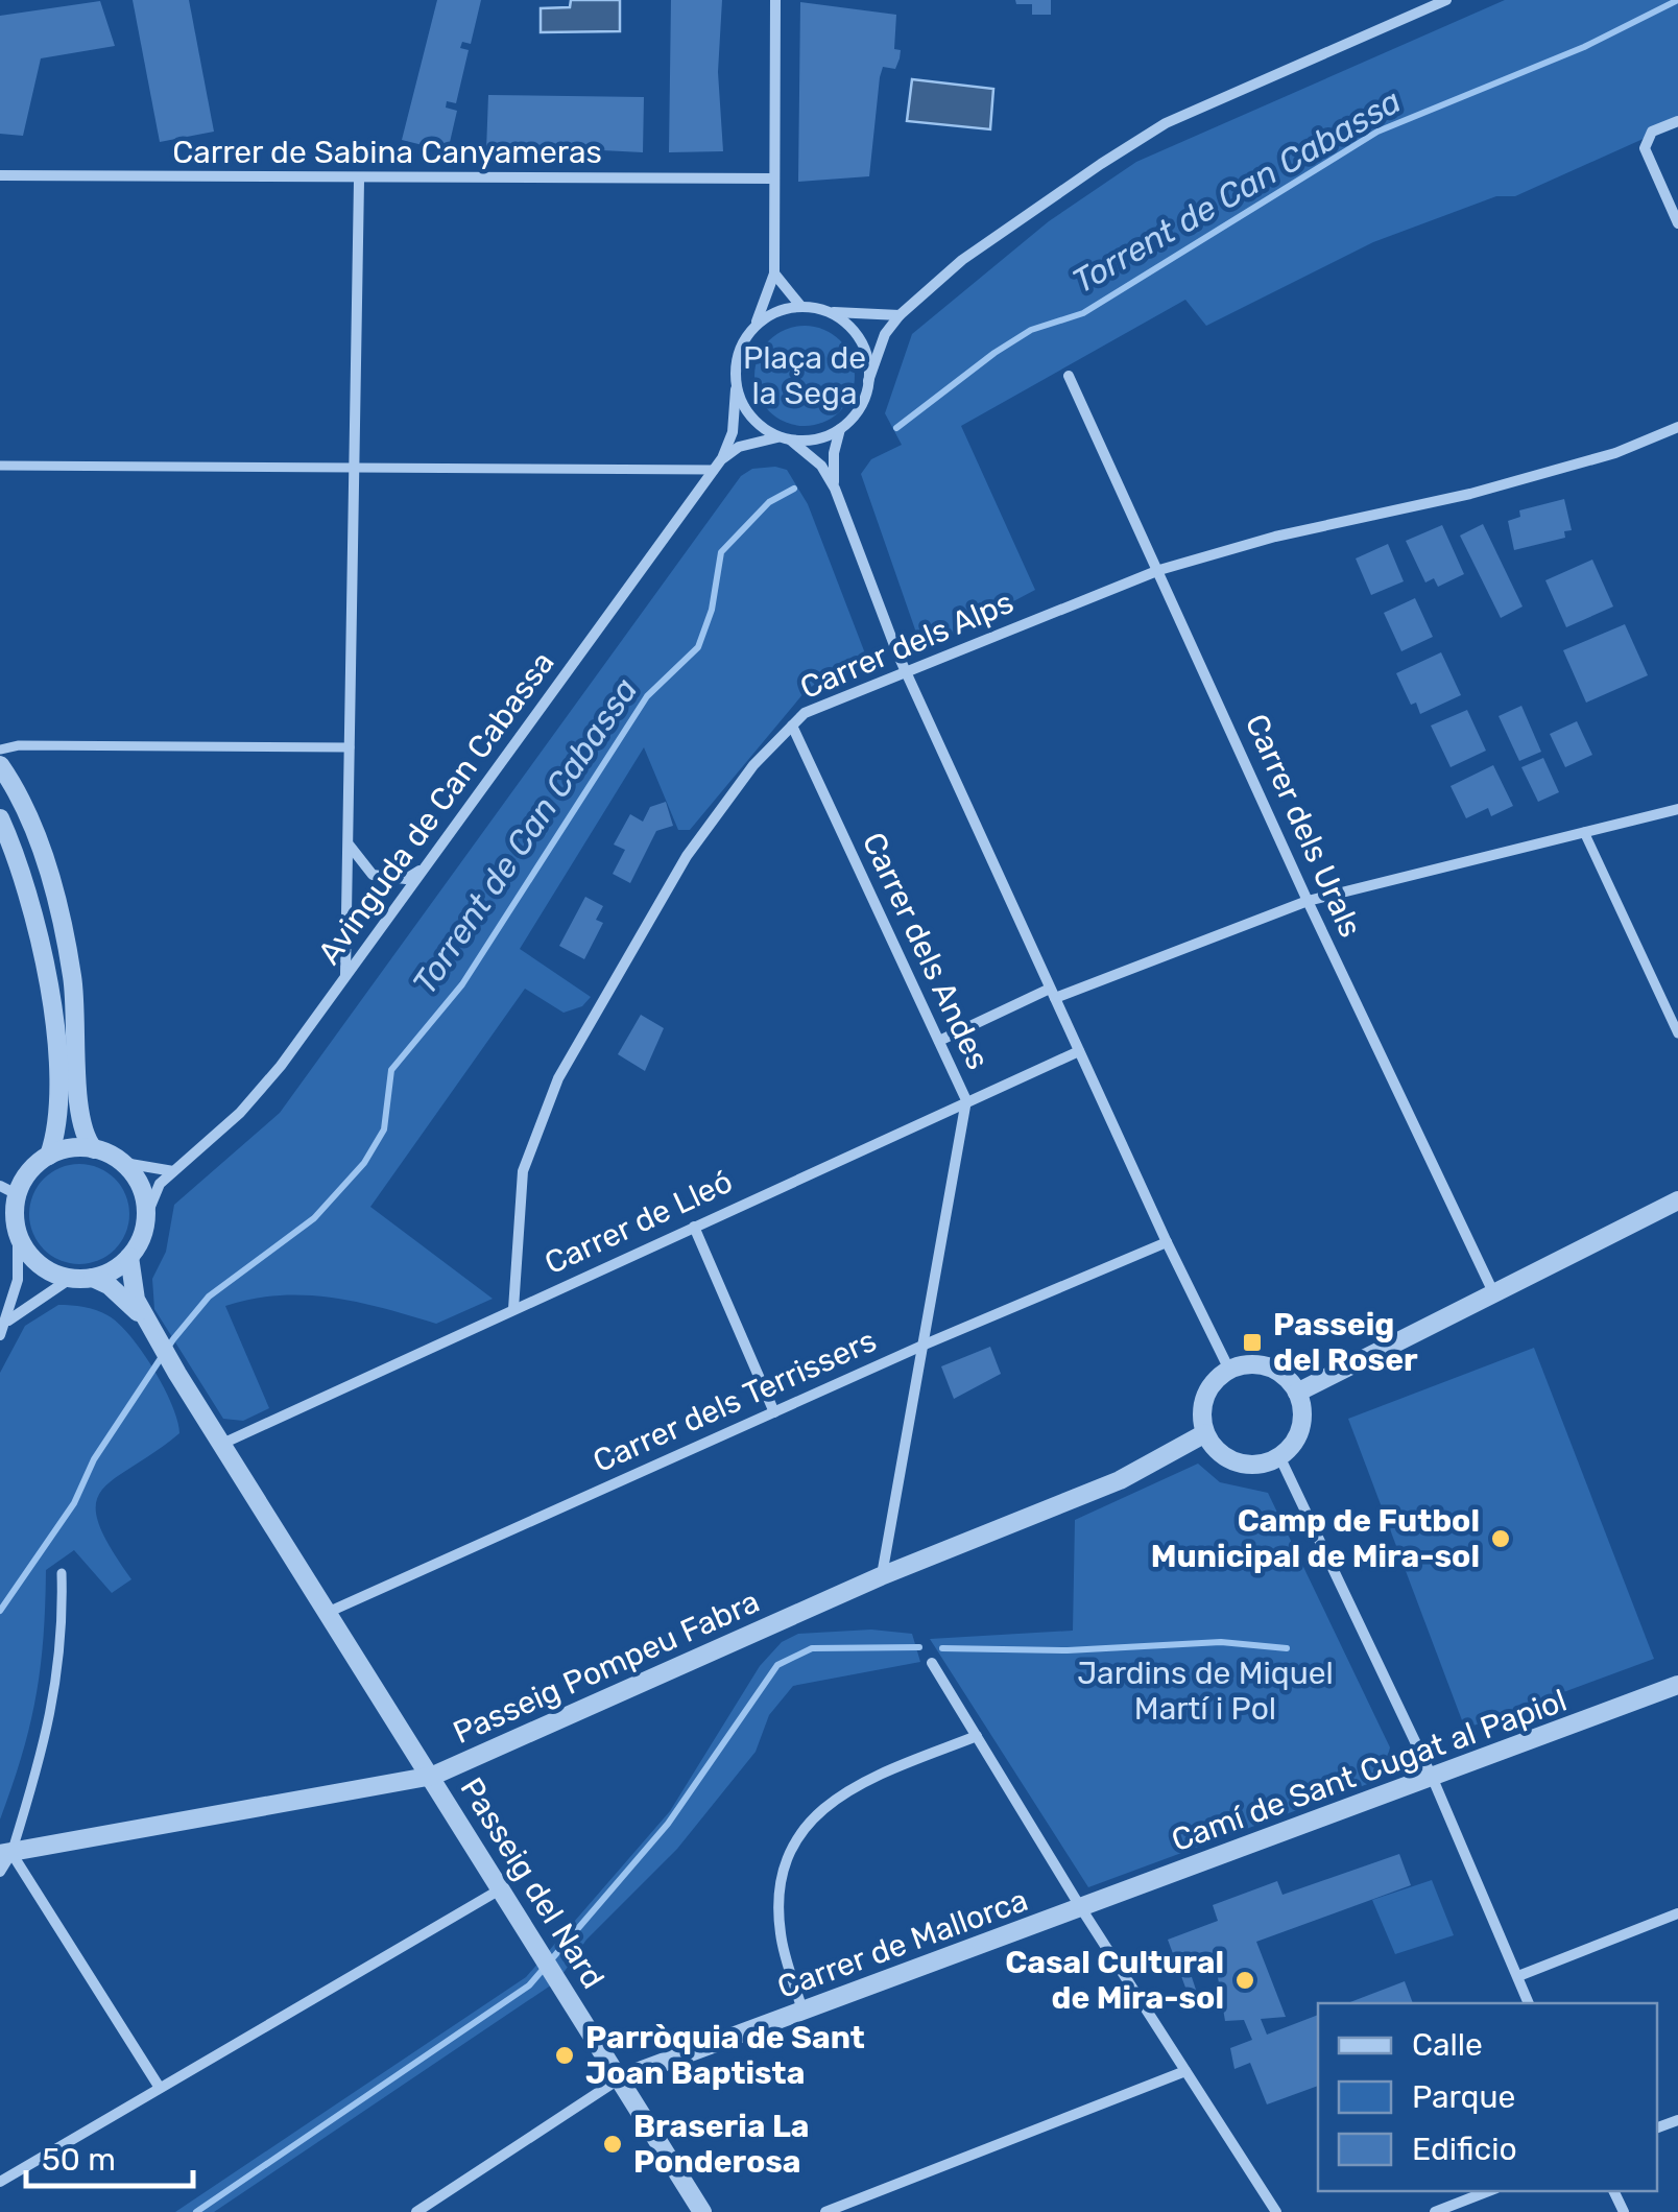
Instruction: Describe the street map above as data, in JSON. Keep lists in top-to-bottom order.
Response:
{
  "streets": {
    "street": [
      "Carrer de Sabina Canyameras",
      "Carrer dels Alps",
      "Avinguda de Can Cabassa",
      "Carrer dels Urals",
      "Carrer dels Andes",
      "Carrer de Lleó",
      "Carrer dels Terrissers",
      "Passeig Pompeu Fabra",
      "Camí de Sant Cugat al Papiol",
      "Passeig del Nard",
      "Carrer de Mallorca"
    ]
  },
  "crossings": [
    ["Carrer dels Alps", "Carrer dels Urals"],
    ["Carrer dels Alps", "Carrer dels Andes"],
    ["Carrer dels Alps", "Carrer de Lleó"],
    ["Avinguda de Can Cabassa", "Passeig del Nard"],
    ["Carrer dels Andes", "Carrer de Lleó"],
    ["Carrer dels Andes", "Carrer dels Terrissers"],
    ["Carrer dels Andes", "Passeig Pompeu Fabra"],
    ["Carrer de Lleó", "Passeig del Nard"],
    ["Carrer dels Terrissers", "Passeig del Nard"],
    ["Passeig Pompeu Fabra", "Passeig del Nard"],
    ["Camí de Sant Cugat al Papiol", "Carrer de Mallorca"],
    ["Passeig del Nard", "Carrer de Mallorca"]
  ],
  "water": ["Torrent de Can Cabassa"],
  "parks": ["Plaça de la Sega", "Jardins de Miquel Martí i Pol"],
  "places": {
    "transit": ["Passeig del Roser"],
    "other": [
      "Camp de Futbol Municipal de Mira-sol",
      "Casal Cultural de Mira-sol",
      "Parròquia de Sant Joan Baptista",
      "Braseria La Ponderosa"
    ]
  },
  "legend": ["Calle", "Parque", "Edificio"],
  "scale_bar": "50 m"
}
